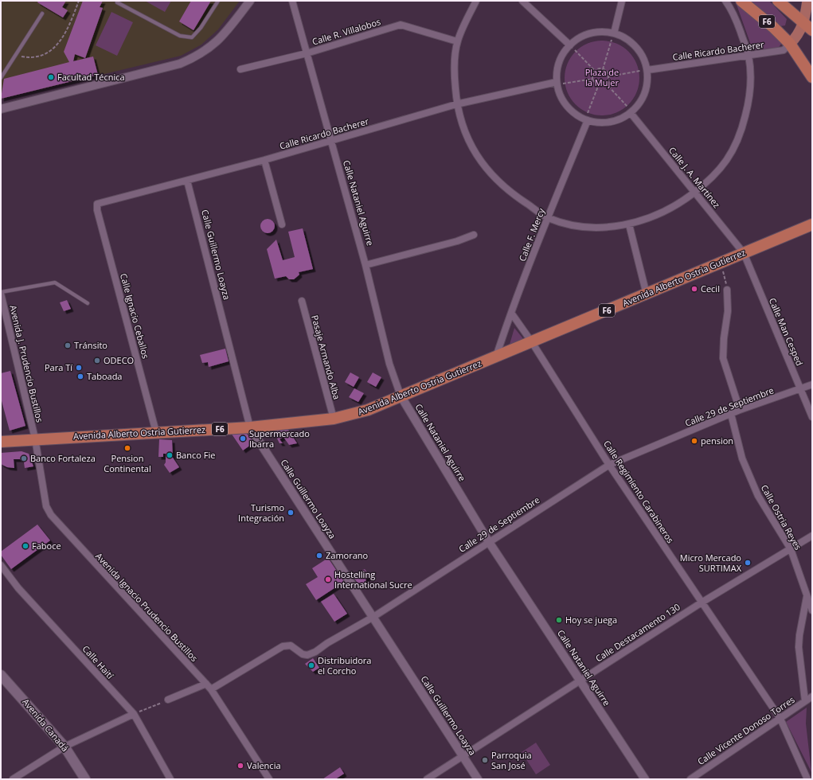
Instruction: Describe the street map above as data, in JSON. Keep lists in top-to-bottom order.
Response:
{
  "streets": {
    "highway": ["F6", "Avenida Alberto Ostria Gutierrez"],
    "main road": ["Avenida Canadá"],
    "street": [
      "Calle R. Villalobos",
      "Calle Ricardo Bacherer",
      "Calle J. A. Martínez",
      "Calle Nataniel Aguirre",
      "Calle F. Mercy",
      "Calle Guillermo Loayza",
      "Calle Ignacio Ceballos",
      "Calle Man Cesped",
      "Pasaje Armando Alba",
      "Avenida J. Prudencio Bustillos",
      "Calle 29 de Septiembre",
      "Calle Regimiento Carabineros",
      "Calle Ostria Reyes",
      "Avenida Ignacio Prudencio Bustillos",
      "Calle Destacamento 130",
      "Calle Haití",
      "Calle Vicente Donoso Torres"
    ]
  },
  "crossings": [
    ["F6", "Calle Ricardo Bacherer"],
    ["Calle R. Villalobos", "Calle Nataniel Aguirre"],
    ["Calle Ricardo Bacherer", "Calle Nataniel Aguirre"],
    ["Calle Ricardo Bacherer", "Calle Guillermo Loayza"],
    ["Calle Ricardo Bacherer", "Calle Ignacio Ceballos"],
    ["Calle J. A. Martínez", "Avenida Alberto Ostria Gutierrez"],
    ["Calle J. A. Martínez", "Calle Man Cesped"],
    ["Calle Nataniel Aguirre", "Avenida Alberto Ostria Gutierrez"],
    ["Calle Nataniel Aguirre", "Calle 29 de Septiembre"],
    ["Calle Nataniel Aguirre", "Calle Destacamento 130"],
    ["Calle F. Mercy", "Avenida Alberto Ostria Gutierrez"],
    ["Calle F. Mercy", "Calle Regimiento Carabineros"],
    ["Calle Guillermo Loayza", "Avenida Alberto Ostria Gutierrez"],
    ["Calle Guillermo Loayza", "Calle 29 de Septiembre"],
    ["Calle Guillermo Loayza", "Calle Destacamento 130"],
    ["Avenida Alberto Ostria Gutierrez", "Calle Ignacio Ceballos"],
    ["Avenida Alberto Ostria Gutierrez", "Calle Man Cesped"],
    ["Avenida Alberto Ostria Gutierrez", "Pasaje Armando Alba"],
    ["Avenida Alberto Ostria Gutierrez", "Avenida J. Prudencio Bustillos"],
    ["Avenida Alberto Ostria Gutierrez", "Calle Regimiento Carabineros"],
    ["Avenida Alberto Ostria Gutierrez", "Avenida Ignacio Prudencio Bustillos"],
    ["Calle Man Cesped", "Calle 29 de Septiembre"],
    ["Avenida J. Prudencio Bustillos", "Avenida Ignacio Prudencio Bustillos"],
    ["Calle 29 de Septiembre", "Calle Regimiento Carabineros"],
    ["Calle 29 de Septiembre", "Calle Ostria Reyes"],
    ["Calle 29 de Septiembre", "Avenida Ignacio Prudencio Bustillos"],
    ["Calle Regimiento Carabineros", "Calle Destacamento 130"],
    ["Calle Regimiento Carabineros", "Calle Vicente Donoso Torres"],
    ["Calle Ostria Reyes", "Calle Destacamento 130"]
  ],
  "parks": ["Plaza de la Mujer"],
  "places": [
    "Facultad Técnica",
    "Cecil",
    "Tránsito",
    "ODECO",
    "Para Tí",
    "Taboada",
    "Supermercado Ibarra",
    "pension",
    "Pension Continental",
    "Banco Fie",
    "Banco Fortaleza",
    "Turismo Integración",
    "Faboce",
    "Zamorano",
    "Micro Mercado SURTIMAX",
    "Hostelling International Sucre",
    "Hoy se juega",
    "Distribuidora el Corcho",
    "Parroquia San José",
    "Valencia"
  ]
}
